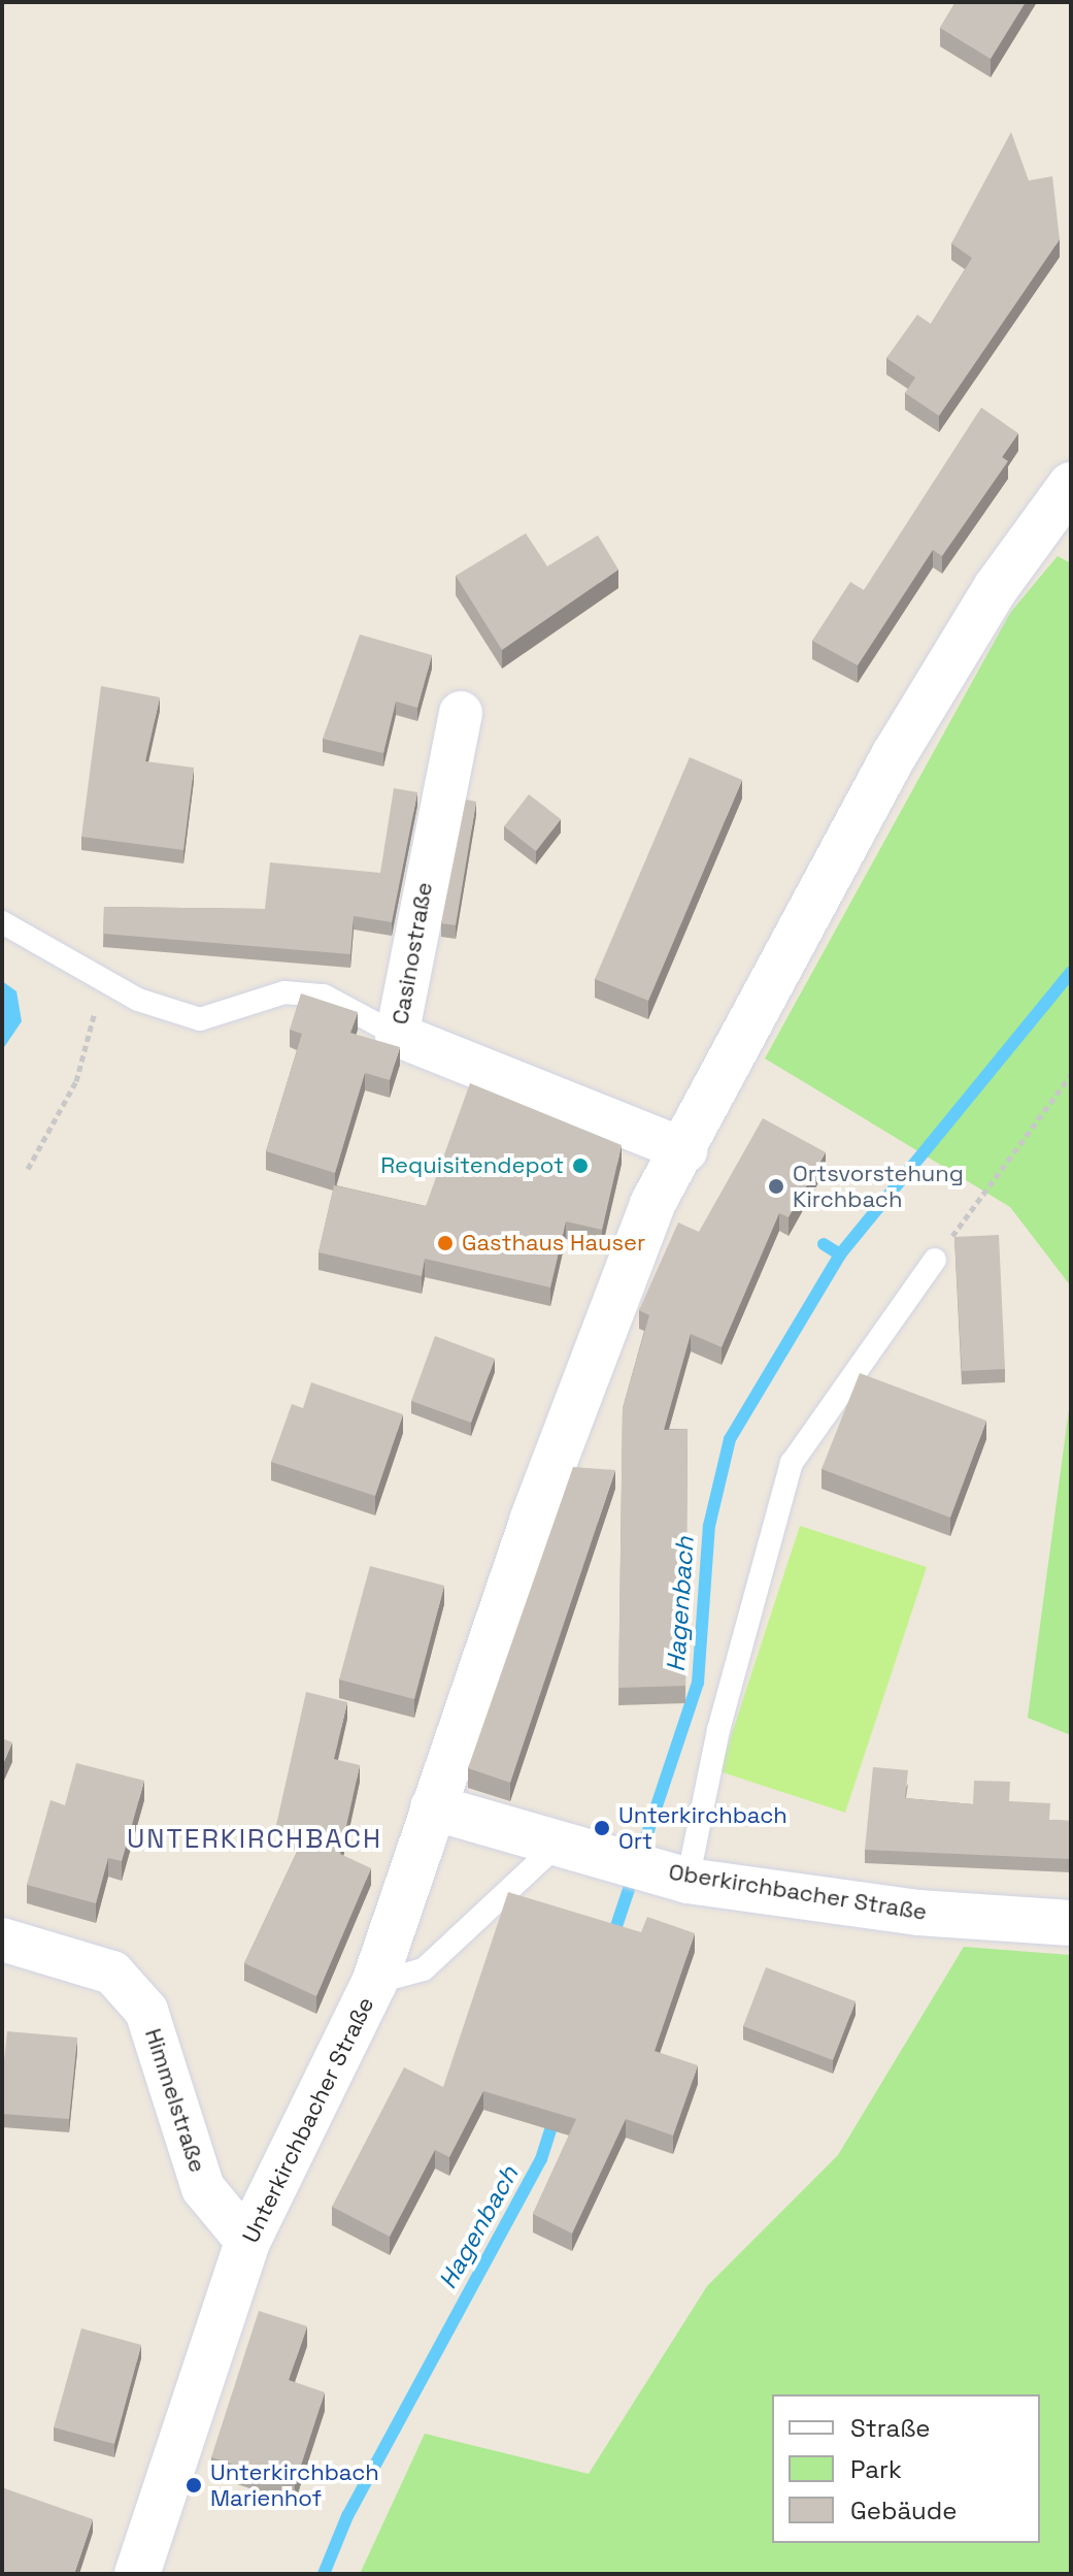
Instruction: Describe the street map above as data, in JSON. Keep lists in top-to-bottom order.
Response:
{
  "streets": {
    "street": [
      "Casinostraße",
      "Oberkirchbacher Straße",
      "Himmelstraße",
      "Unterkirchbacher Straße"
    ]
  },
  "crossings": [
    ["Casinostraße", "Unterkirchbacher Straße"],
    ["Oberkirchbacher Straße", "Unterkirchbacher Straße"],
    ["Himmelstraße", "Unterkirchbacher Straße"]
  ],
  "districts": ["UNTERKIRCHBACH"],
  "water": ["Hagenbach"],
  "places": [
    "Requisitendepot",
    "Ortsvorstehung Kirchbach",
    "Gasthaus Hauser",
    "Unterkirchbach Ort",
    "Unterkirchbach Marienhof"
  ],
  "legend": ["Straße", "Park", "Gebäude"]
}
